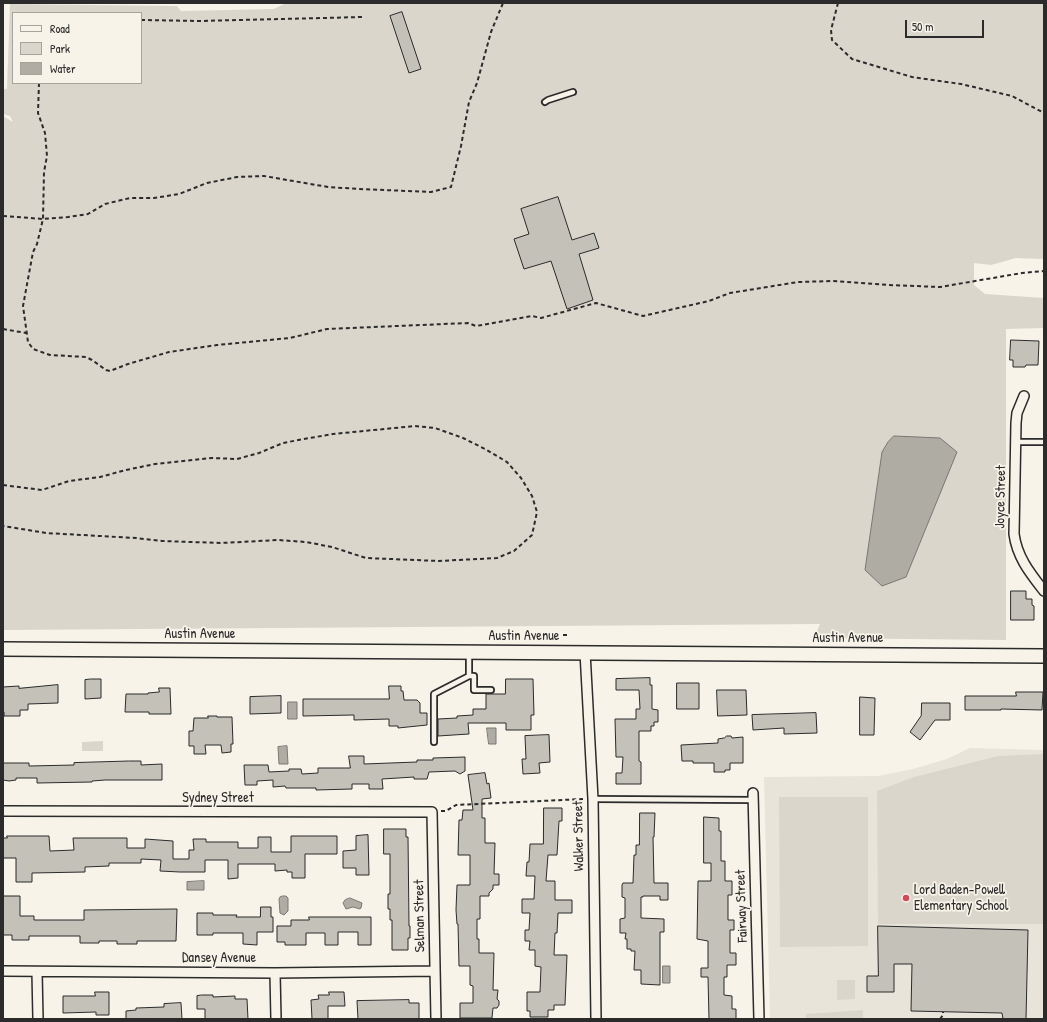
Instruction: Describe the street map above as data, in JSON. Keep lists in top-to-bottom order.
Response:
{
  "streets": {
    "main road": ["Austin Avenue"],
    "street": [
      "Joyce Street",
      "Sydney Street",
      "Walker Street",
      "Fairway Street",
      "Selman Street",
      "Dansey Avenue"
    ]
  },
  "crossings": [
    ["Austin Avenue", "Walker Street"],
    ["Sydney Street", "Selman Street"],
    ["Selman Street", "Dansey Avenue"]
  ],
  "places": ["Lord Baden-Powell Elementary School"],
  "legend": ["Road", "Park", "Water"],
  "scale_bar": "50 m"
}
